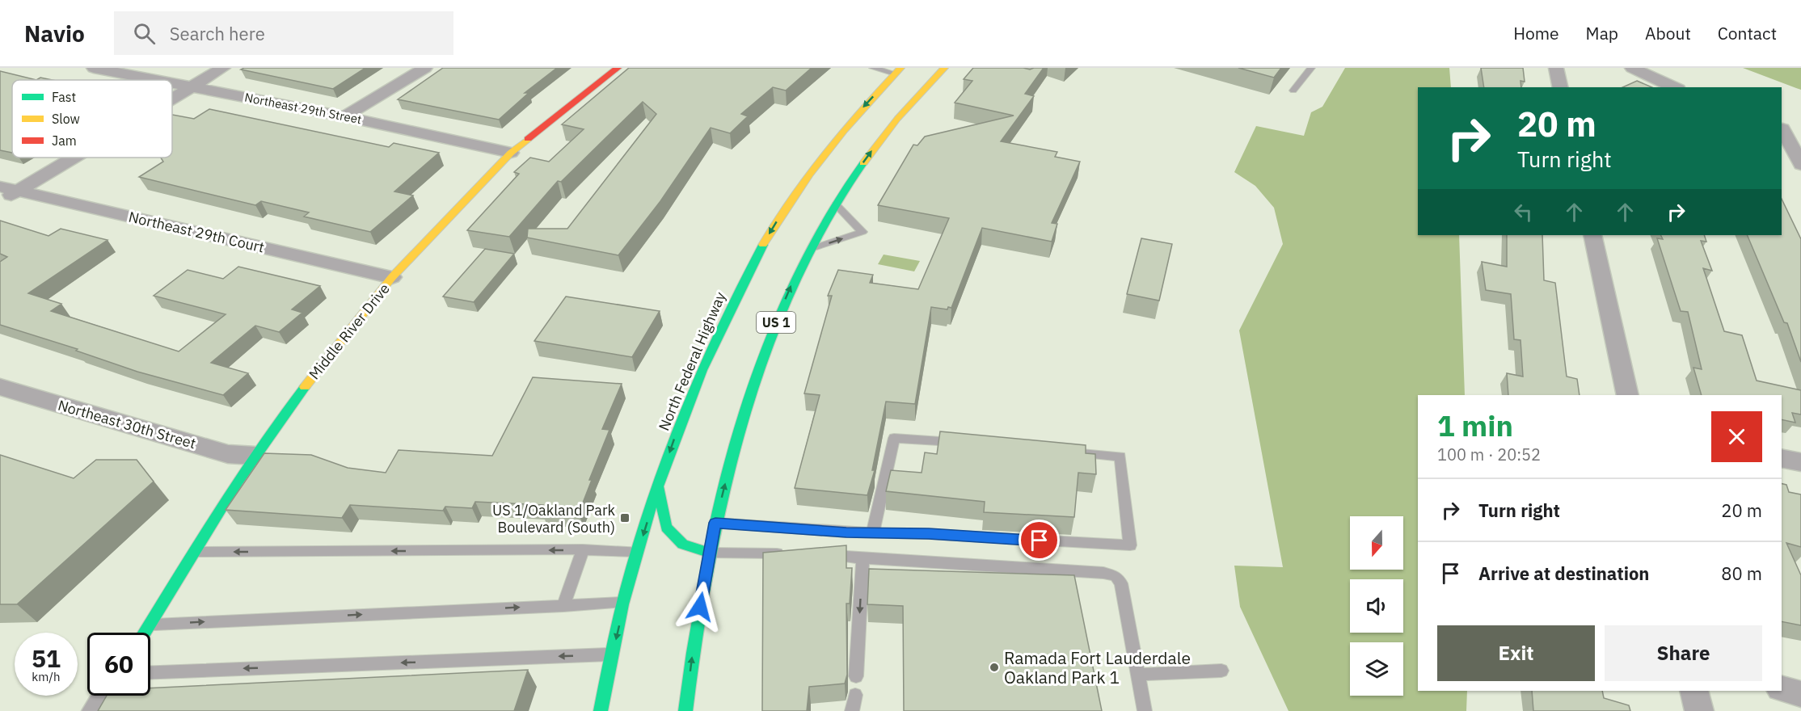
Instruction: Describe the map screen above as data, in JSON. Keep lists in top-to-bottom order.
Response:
{
  "streets": {
    "main road": ["US 1", "Middle River Drive", "North Federal Highway"],
    "street": ["Northeast 29th Street", "Northeast 29th Court", "Northeast 30th Street"]
  },
  "crossings": [
    ["Northeast 29th Street", "Middle River Drive"],
    ["Northeast 29th Court", "Middle River Drive"],
    ["Middle River Drive", "Northeast 30th Street"]
  ],
  "places": {
    "transit": ["US 1/Oakland Park Boulevard (South)"],
    "other": ["Ramada Fort Lauderdale Oakland Park 1"]
  },
  "legend": ["Fast", "Slow", "Jam"],
  "north": "bottom",
  "page": {
    "header": "Navio",
    "search": "Search here",
    "nav": [
      "Home",
      "Map",
      "About",
      "Contact"
    ],
    "turn": ["20 m", "Turn right"],
    "heading": ["1 min", "100 m · 20:52"],
    "list": [
      {
        "name": "Turn right",
        "value": "20 m"
      },
      {
        "name": "Arrive at destination",
        "value": "80 m"
      }
    ],
    "buttons": ["Exit", "Share"],
    "speed": "51 km/h",
    "limit": "60"
  }
}
